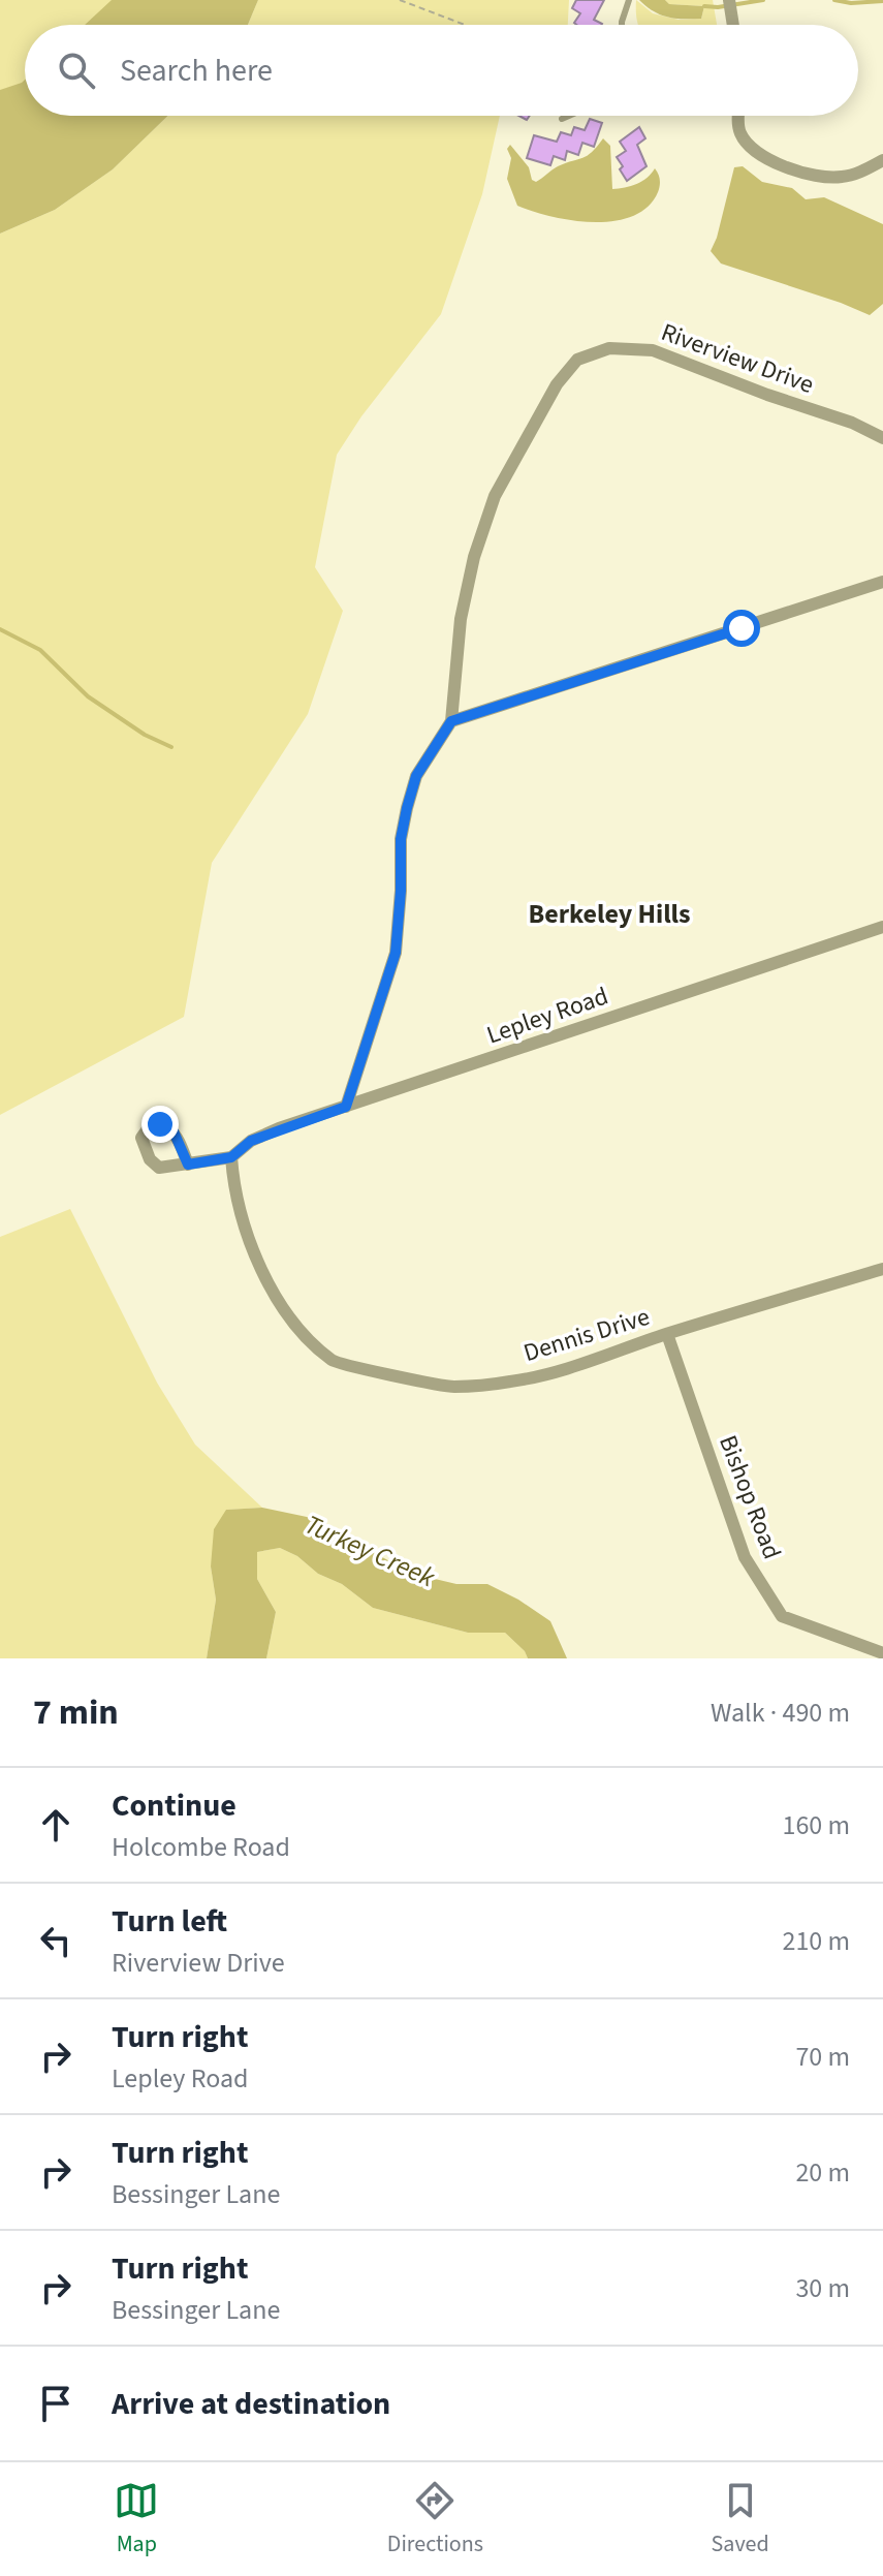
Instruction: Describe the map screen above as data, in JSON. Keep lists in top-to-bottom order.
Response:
{
  "streets": {
    "street": [
      "Riverview Drive",
      "Lepley Road",
      "Dennis Drive",
      "Bishop Road"
    ]
  },
  "crossings": [
    ["Riverview Drive", "Lepley Road"],
    ["Lepley Road", "Dennis Drive"],
    ["Dennis Drive", "Bishop Road"]
  ],
  "districts": ["Berkeley Hills"],
  "water": ["Turkey Creek"],
  "page": {
    "search": "Search here",
    "heading": ["7 min", "Walk · 490 m"],
    "list": [
      ["Continue", "Holcombe Road", "160 m"],
      ["Turn left", "Riverview Drive", "210 m"],
      ["Turn right", "Lepley Road", "70 m"],
      ["Turn right", "Bessinger Lane", "20 m"],
      ["Turn right", "Bessinger Lane", "30 m"],
      "Arrive at destination"
    ],
    "nav": ["Map", "Directions", "Saved"]
  }
}
